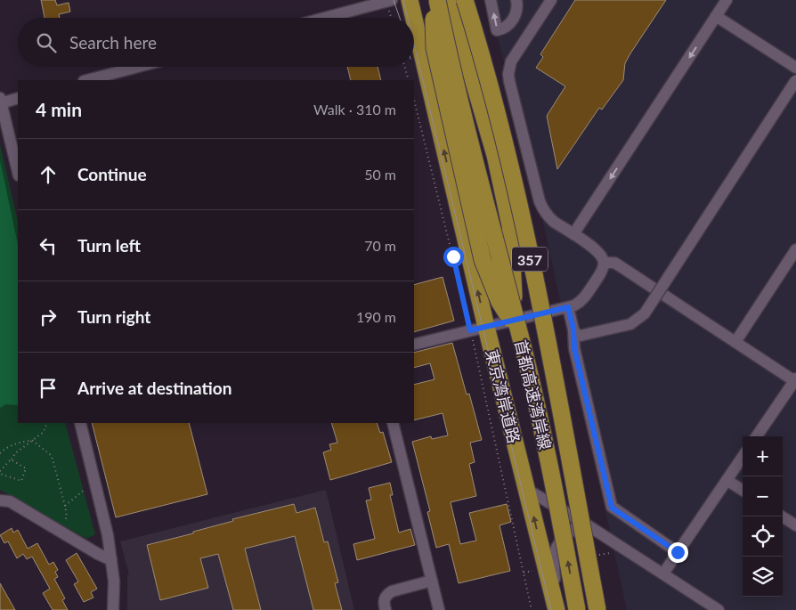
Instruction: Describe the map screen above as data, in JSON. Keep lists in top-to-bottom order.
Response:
{
  "streets": {
    "highway": ["357", "首都高速湾岸線", "東京湾岸道路"]
  },
  "crossings": [
    ["357", "首都高速湾岸線"]
  ],
  "page": {
    "search": "Search here",
    "heading": ["4 min", "Walk · 310 m"],
    "list": [
      ["Continue", "50 m"],
      ["Turn left", "70 m"],
      ["Turn right", "190 m"],
      "Arrive at destination"
    ],
    "map_buttons": ["+", "−"]
  }
}
